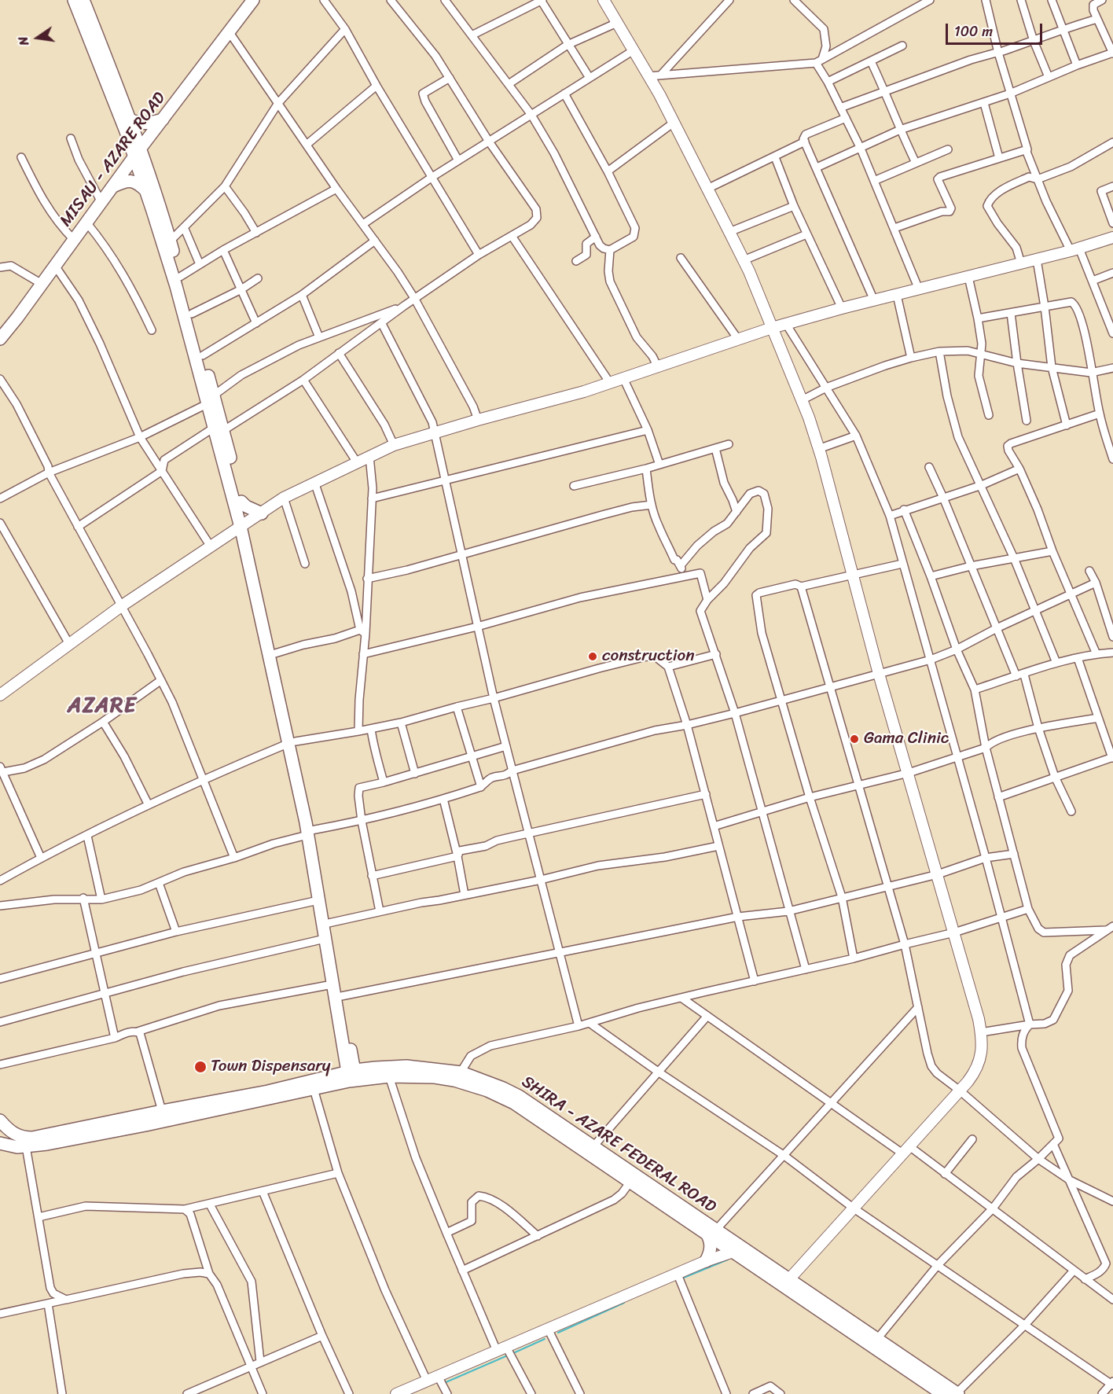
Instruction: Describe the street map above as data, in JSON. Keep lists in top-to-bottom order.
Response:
{
  "streets": {
    "main road": ["MISAU - AZARE ROAD", "SHIRA - AZARE FEDERAL ROAD"]
  },
  "districts": ["AZARE"],
  "places": ["construction", "Gama Clinic", "Town Dispensary"],
  "scale_bar": "100 m",
  "north": "left"
}
